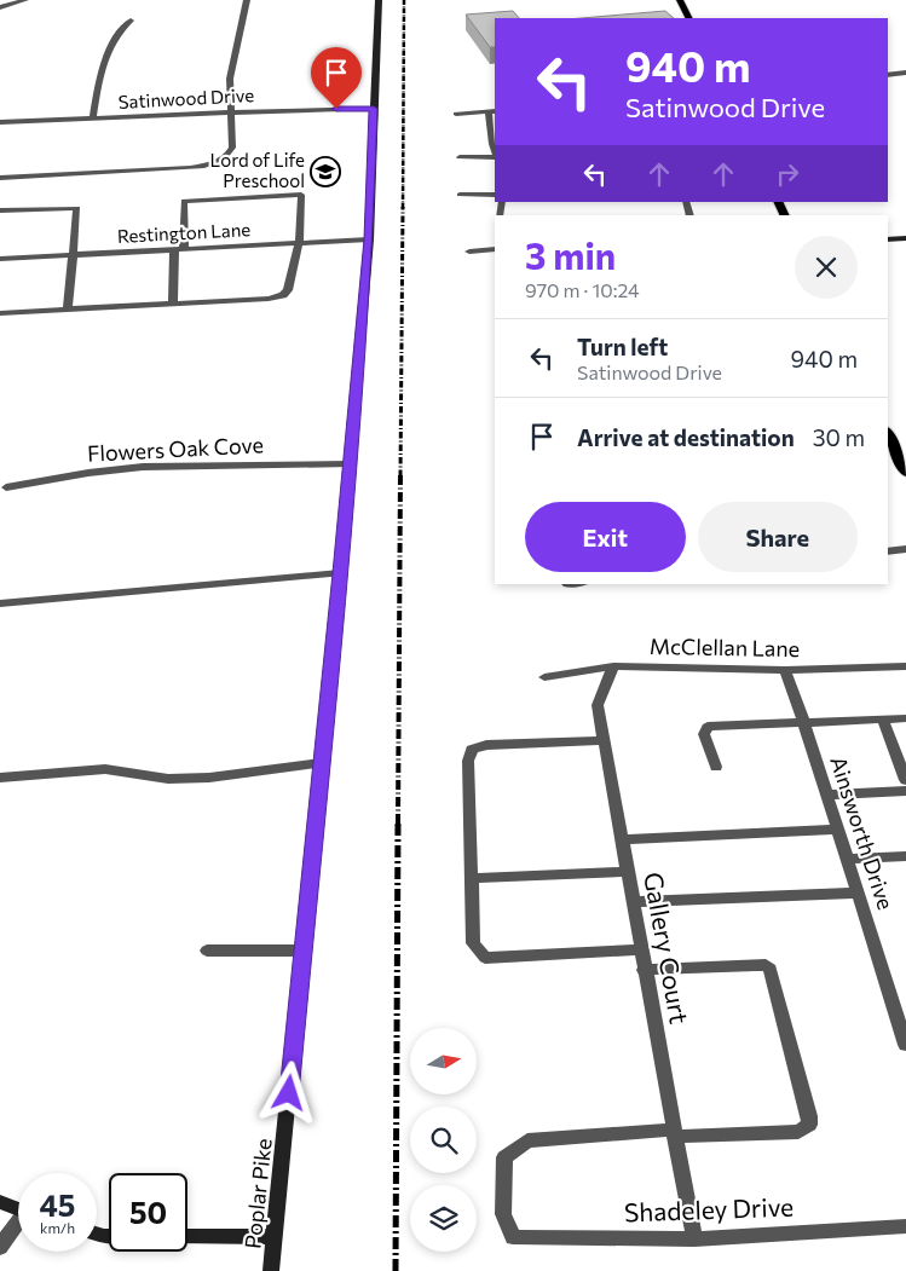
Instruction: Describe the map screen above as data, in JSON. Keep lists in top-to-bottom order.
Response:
{
  "streets": {
    "main road": ["Poplar Pike"],
    "street": [
      "Satinwood Drive",
      "Restington Lane",
      "Flowers Oak Cove",
      "McClellan Lane",
      "Ainsworth Drive",
      "Gallery Court",
      "Shadeley Drive"
    ]
  },
  "crossings": [
    ["Satinwood Drive", "Poplar Pike"],
    ["Restington Lane", "Poplar Pike"],
    ["Flowers Oak Cove", "Poplar Pike"],
    ["McClellan Lane", "Ainsworth Drive"],
    ["McClellan Lane", "Gallery Court"],
    ["Gallery Court", "Shadeley Drive"]
  ],
  "places": {
    "school or university": ["Lord of Life Preschool"]
  },
  "north": "right",
  "page": {
    "turn": ["940 m", "Satinwood Drive"],
    "heading": ["3 min", "970 m · 10:24"],
    "list": [
      {
        "name": "Turn left",
        "note": "Satinwood Drive",
        "value": "940 m"
      },
      {
        "name": "Arrive at destination",
        "value": "30 m"
      }
    ],
    "buttons": ["Exit", "Share"],
    "speed": "45 km/h",
    "limit": "50"
  }
}
